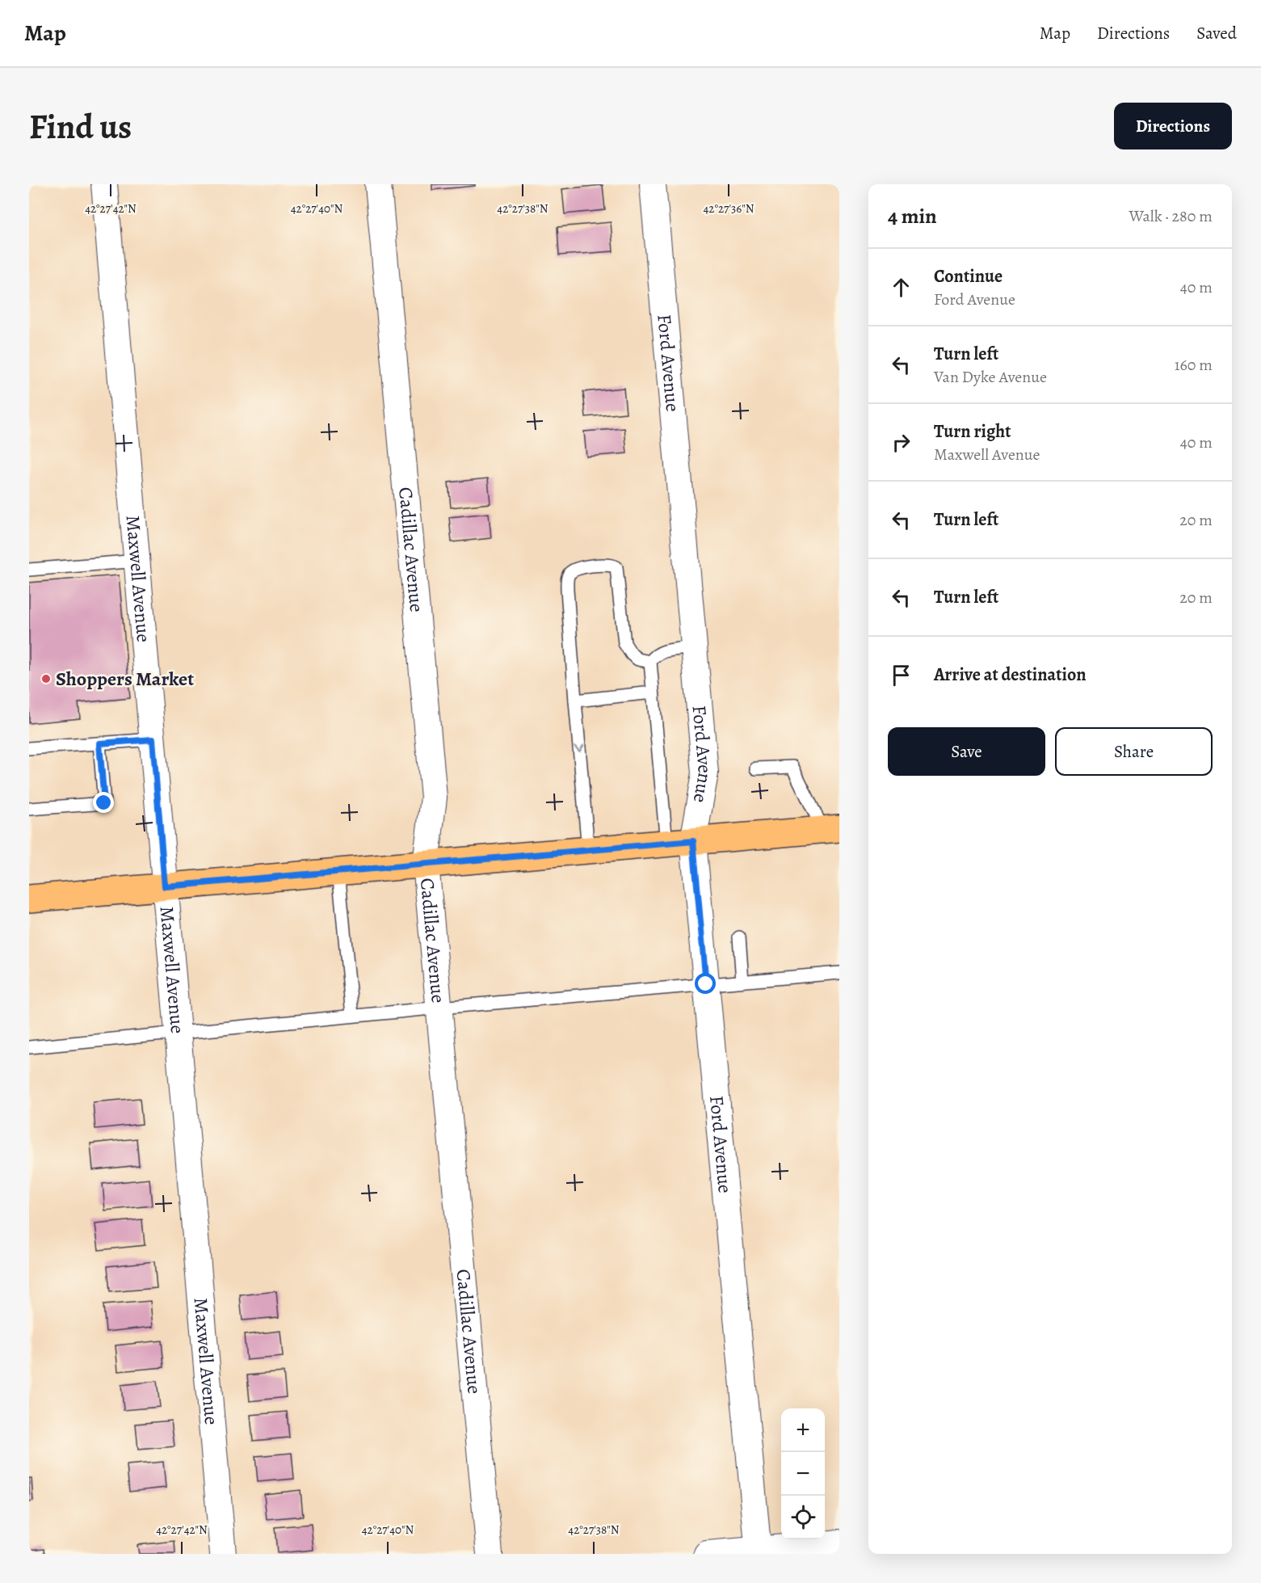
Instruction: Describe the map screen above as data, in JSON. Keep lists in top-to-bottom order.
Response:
{
  "streets": {
    "street": ["Ford Avenue", "Cadillac Avenue", "Maxwell Avenue"]
  },
  "places": ["Shoppers Market"],
  "page": {
    "header": "Map",
    "nav": ["Map", "Directions", "Saved"],
    "buttons": [
      "Directions",
      ["Save", "Share"]
    ],
    "title": "Find us",
    "heading": ["4 min", "Walk · 280 m"],
    "list": [
      ["Continue", "Ford Avenue", "40 m"],
      ["Turn left", "Van Dyke Avenue", "160 m"],
      ["Turn right", "Maxwell Avenue", "40 m"],
      ["Turn left", "20 m"],
      ["Turn left", "20 m"],
      "Arrive at destination"
    ],
    "map_buttons": ["+", "−"]
  },
  "coordinates": [
    "42°27'42\"N",
    "42°27'40\"N",
    "42°27'38\"N",
    "42°27'36\"N"
  ]
}
